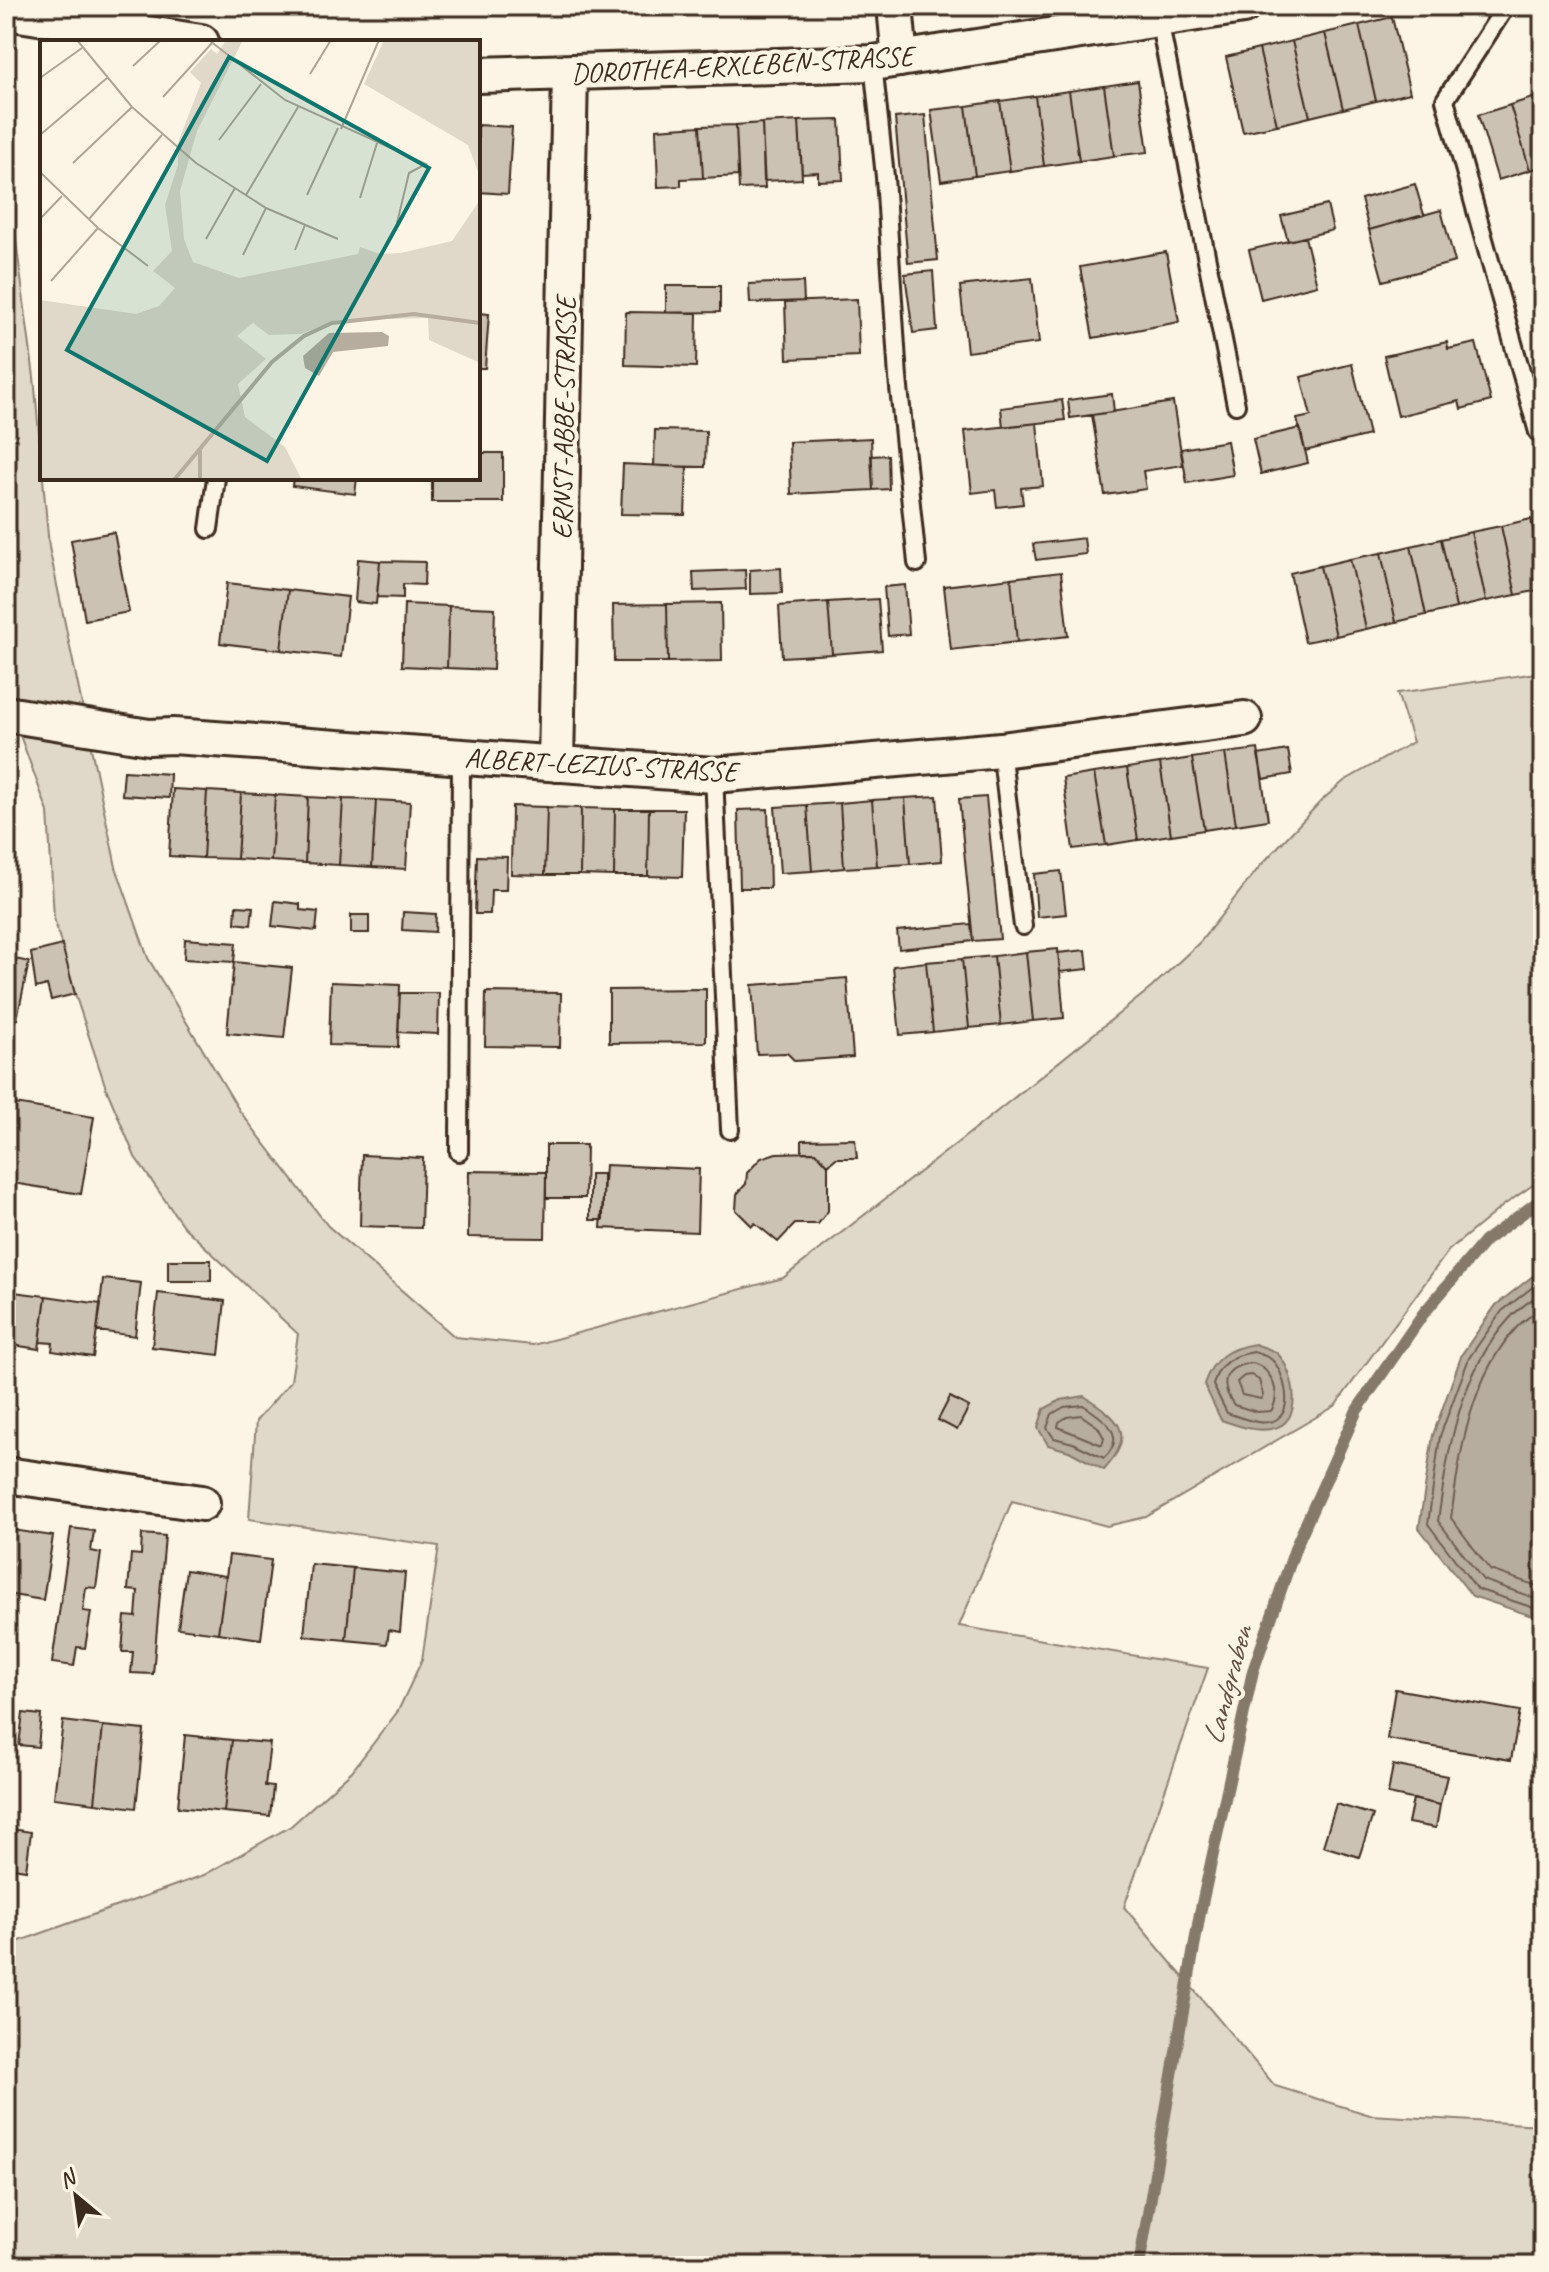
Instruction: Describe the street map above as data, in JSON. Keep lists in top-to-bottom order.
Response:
{
  "streets": {
    "street": ["DOROTHEA-ERXLEBEN-STRASSE", "ERNST-ABBE-STRASSE", "ALBERT-LEZIUS-STRASSE"]
  },
  "crossings": [
    ["DOROTHEA-ERXLEBEN-STRASSE", "ERNST-ABBE-STRASSE"],
    ["ERNST-ABBE-STRASSE", "ALBERT-LEZIUS-STRASSE"]
  ],
  "water": ["Landgraben"],
  "north": "top left"
}
